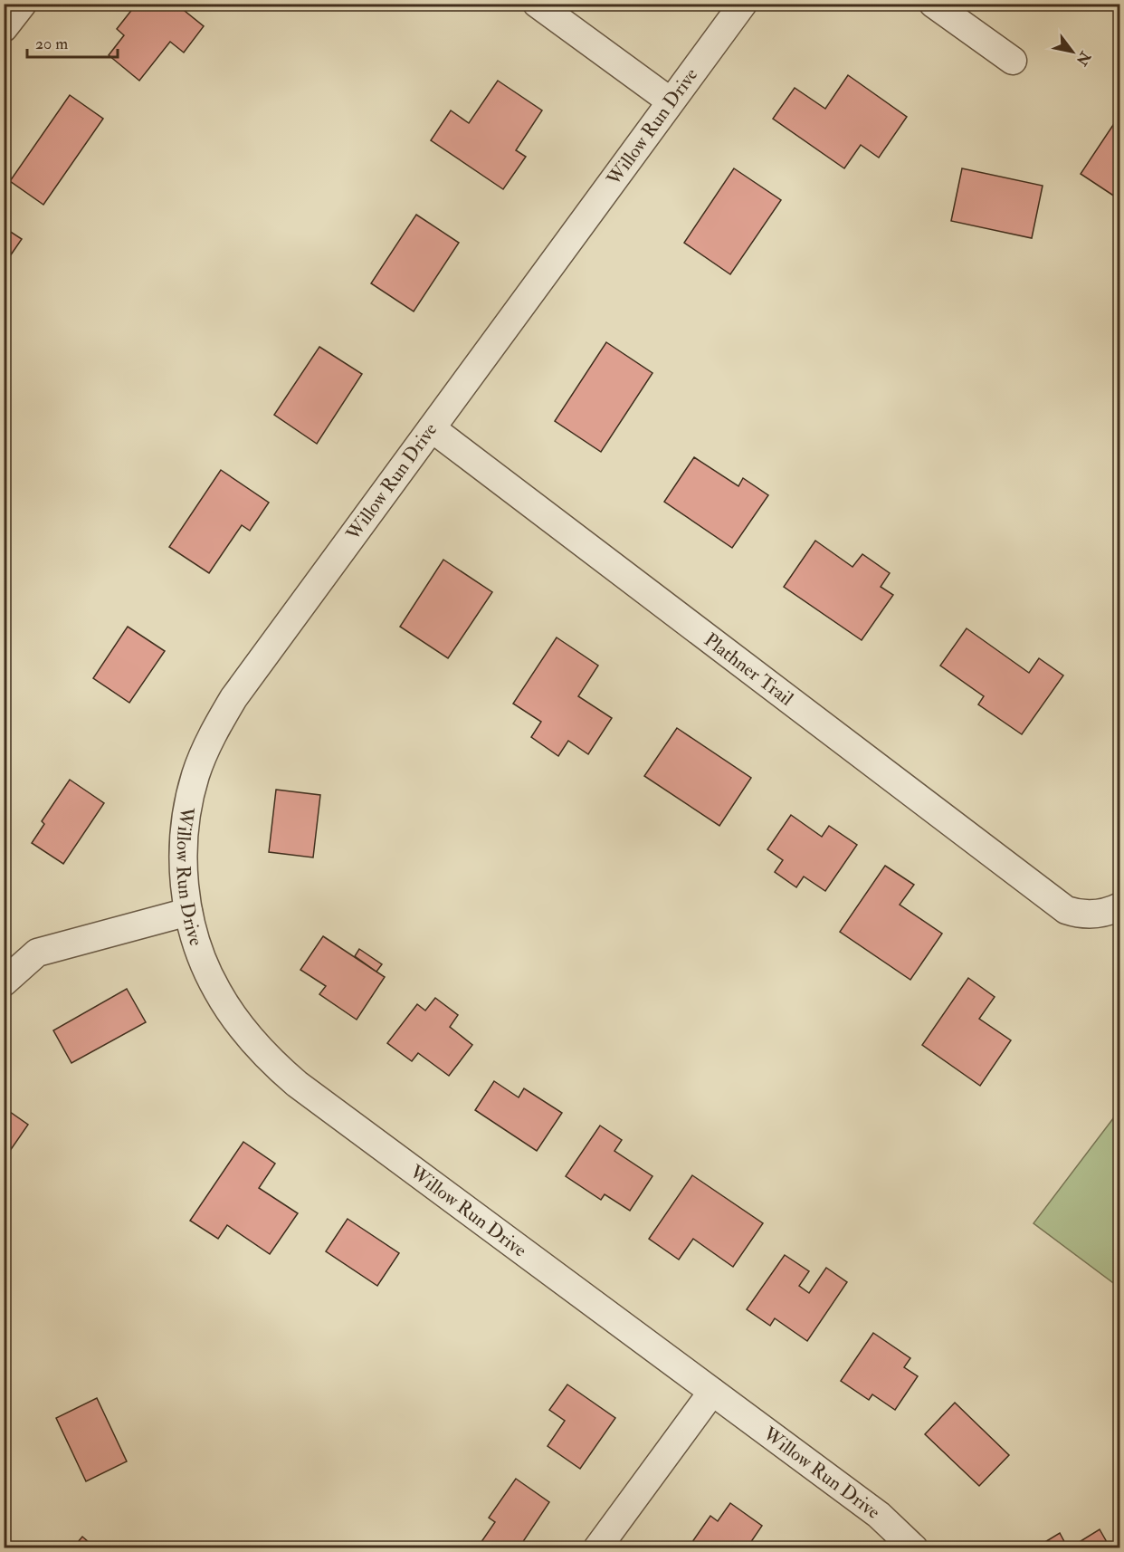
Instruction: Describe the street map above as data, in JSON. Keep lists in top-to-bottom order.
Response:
{
  "streets": {
    "street": ["Willow Run Drive", "Plathner Trail"]
  },
  "crossings": [
    ["Willow Run Drive", "Plathner Trail"]
  ],
  "scale_bar": "20 m",
  "north": "bottom right"
}
